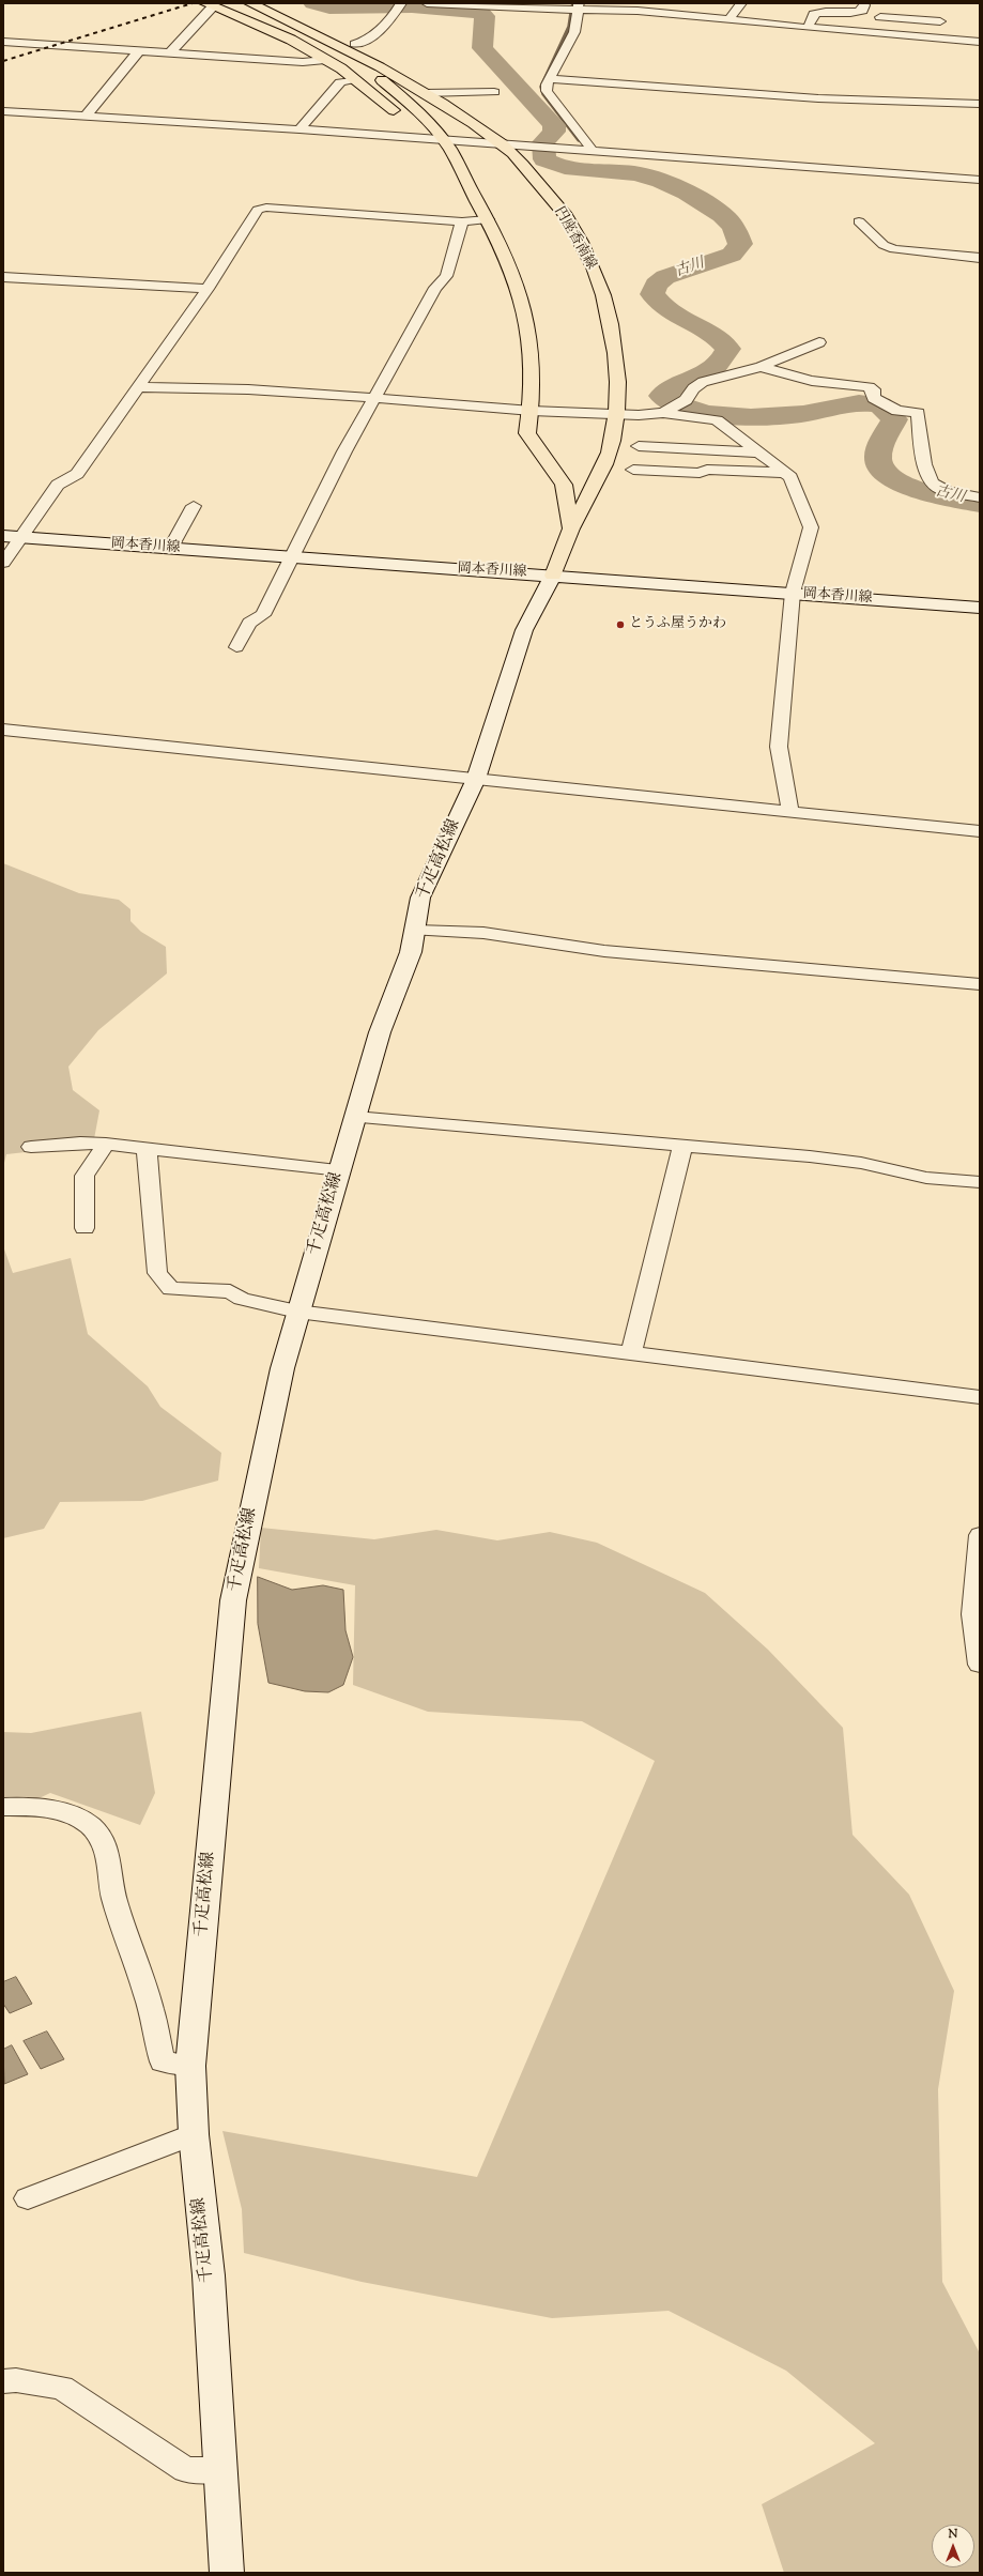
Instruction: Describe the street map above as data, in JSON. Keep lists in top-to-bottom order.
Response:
{
  "streets": {
    "main road": ["円座香南線", "岡本香川線", "千疋高松線"]
  },
  "crossings": [
    ["円座香南線", "岡本香川線"],
    ["円座香南線", "千疋高松線"],
    ["岡本香川線", "千疋高松線"]
  ],
  "water": ["古川"],
  "places": ["とうふ屋うかわ"],
  "north": "top"
}
